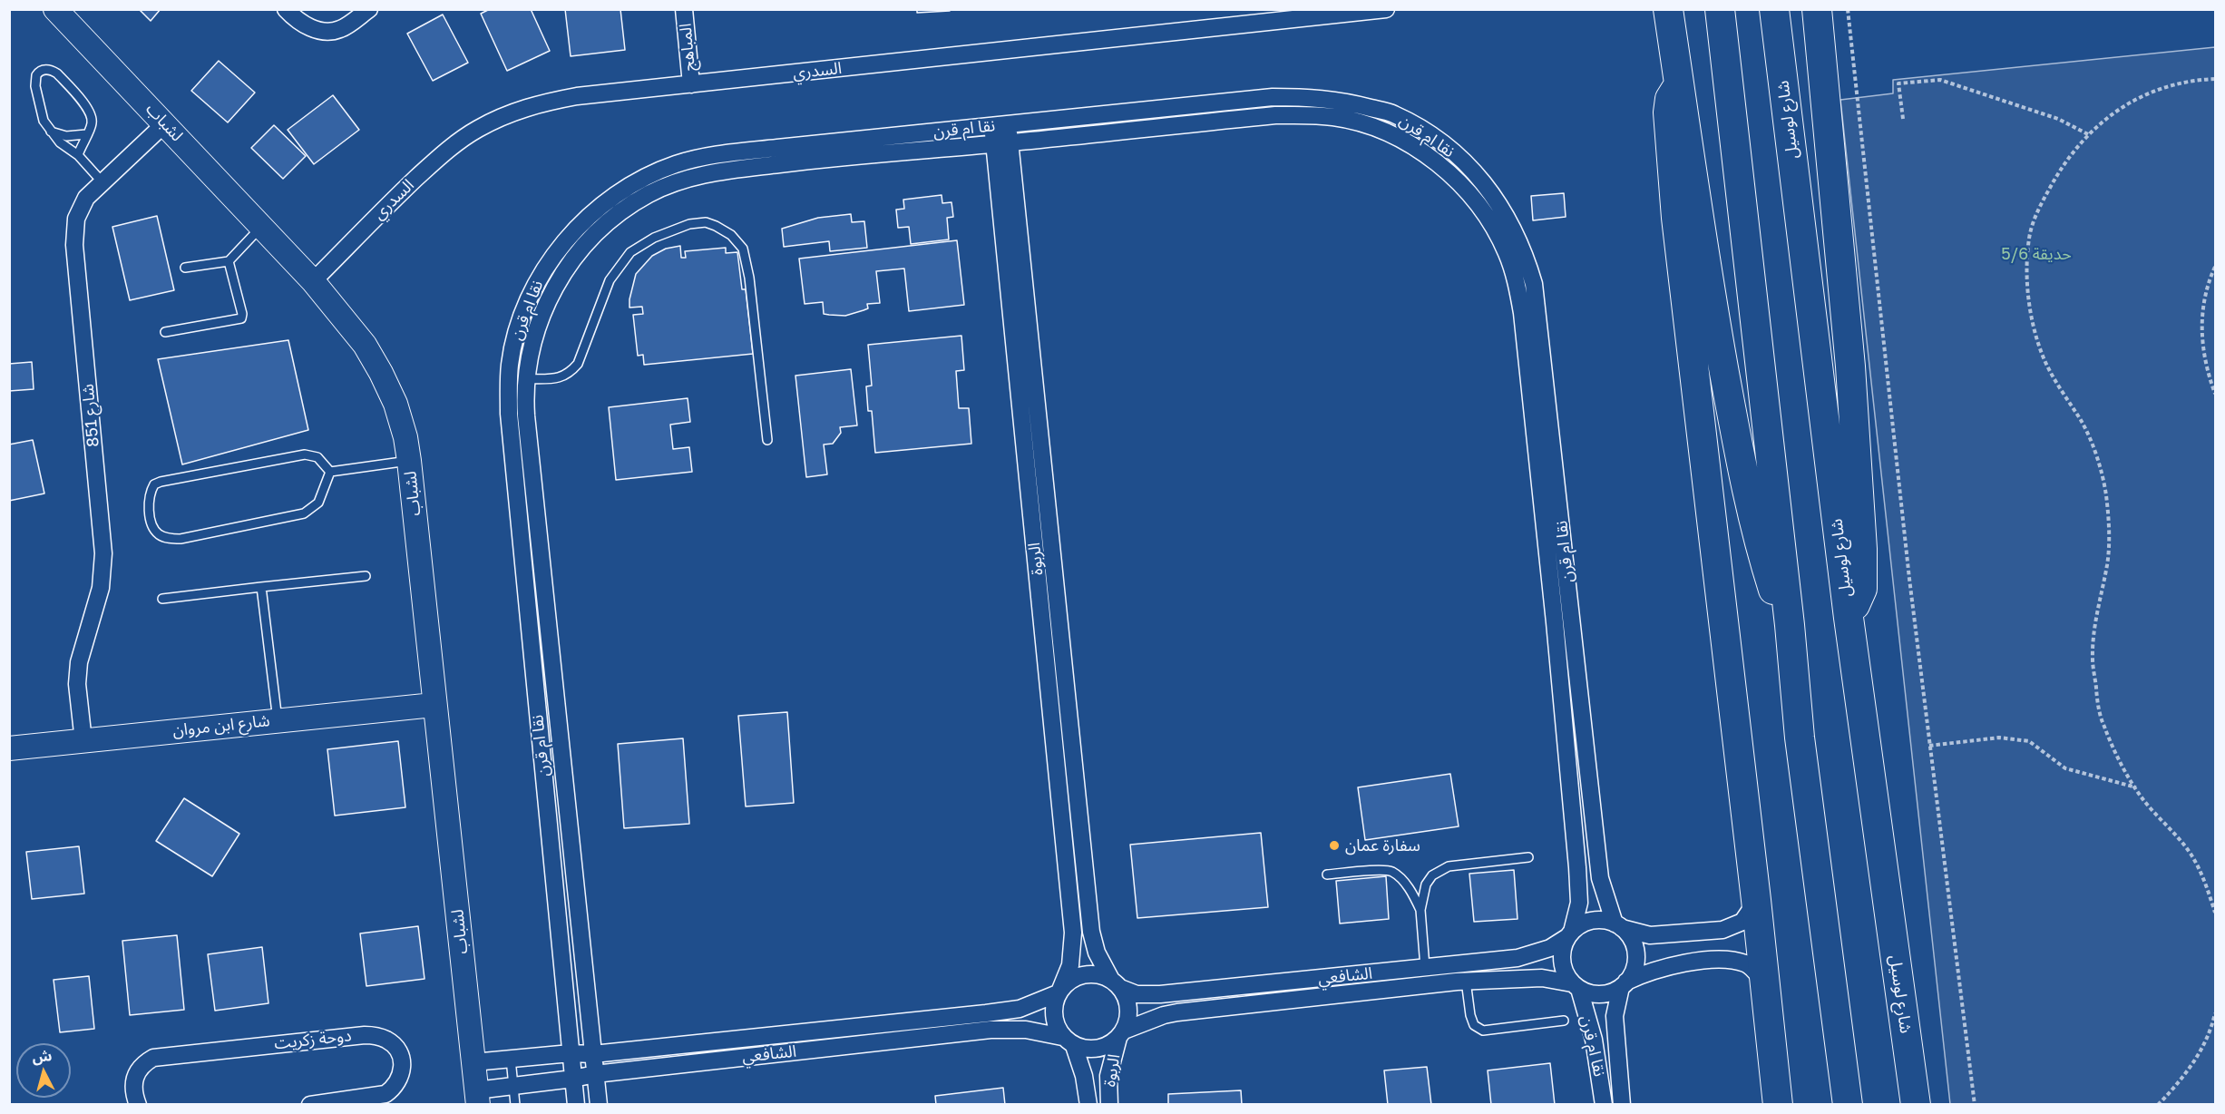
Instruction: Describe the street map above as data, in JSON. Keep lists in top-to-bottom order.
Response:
{
  "streets": {
    "highway": ["شارع لوسيل"],
    "street": [
      "المباهج",
      "السدري",
      "لشباب",
      "نقا ام قرن",
      "شارع 851",
      "الربوة",
      "شارع ابن مروان",
      "الشافعي",
      "دوحة زكريت"
    ]
  },
  "crossings": [
    ["المباهج", "السدري"],
    ["السدري", "لشباب"],
    ["لشباب", "شارع 851"],
    ["لشباب", "شارع ابن مروان"],
    ["لشباب", "الشافعي"],
    ["نقا ام قرن", "الربوة"],
    ["نقا ام قرن", "الشافعي"],
    ["شارع 851", "شارع ابن مروان"],
    ["الربوة", "الشافعي"]
  ],
  "parks": ["حديقة 5/6"],
  "places": ["سفارة عمان"],
  "north": "top"
}
